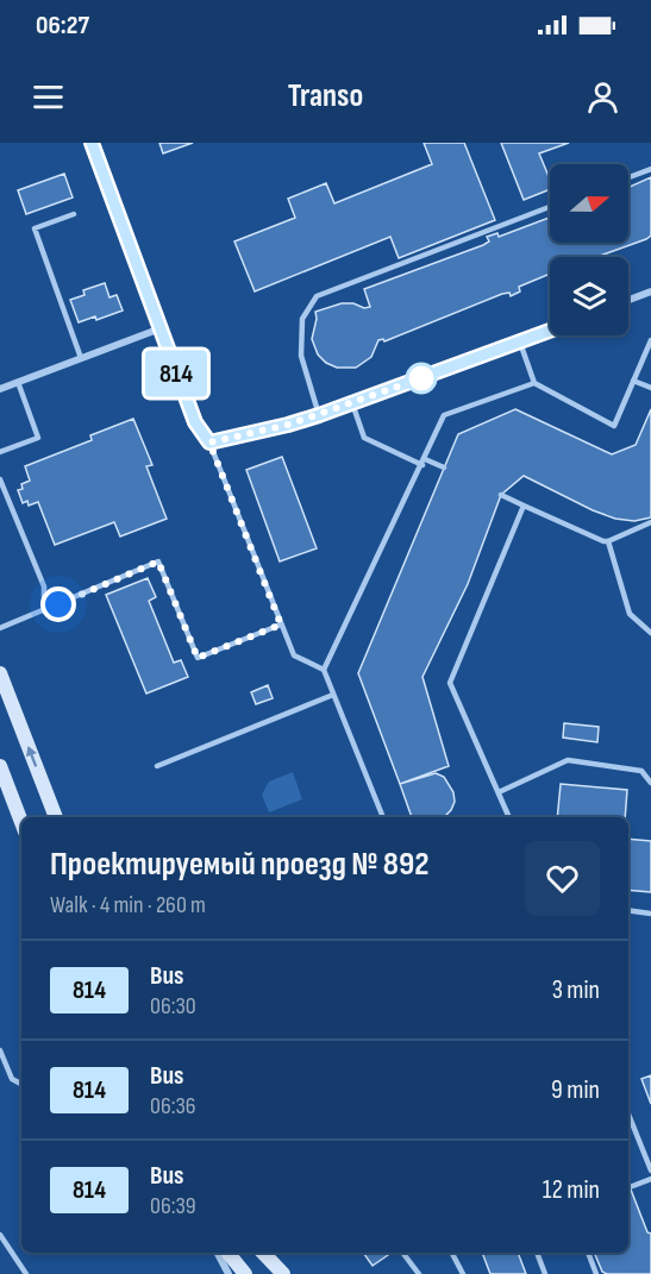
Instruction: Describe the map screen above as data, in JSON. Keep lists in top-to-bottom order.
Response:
{
  "lines": ["bus line 814"],
  "north": "right",
  "page": {
    "status": "06:27",
    "header": "Transo",
    "on_map": "814",
    "heading": ["Проектируемый проезд № 892", "Walk · 4 min · 260 m"],
    "list": [
      {
        "mark": "814",
        "name": "Bus",
        "note": "06:30",
        "value": "3 min"
      },
      {
        "mark": "814",
        "name": "Bus",
        "note": "06:36",
        "value": "9 min"
      },
      {
        "mark": "814",
        "name": "Bus",
        "note": "06:39",
        "value": "12 min"
      }
    ]
  }
}
